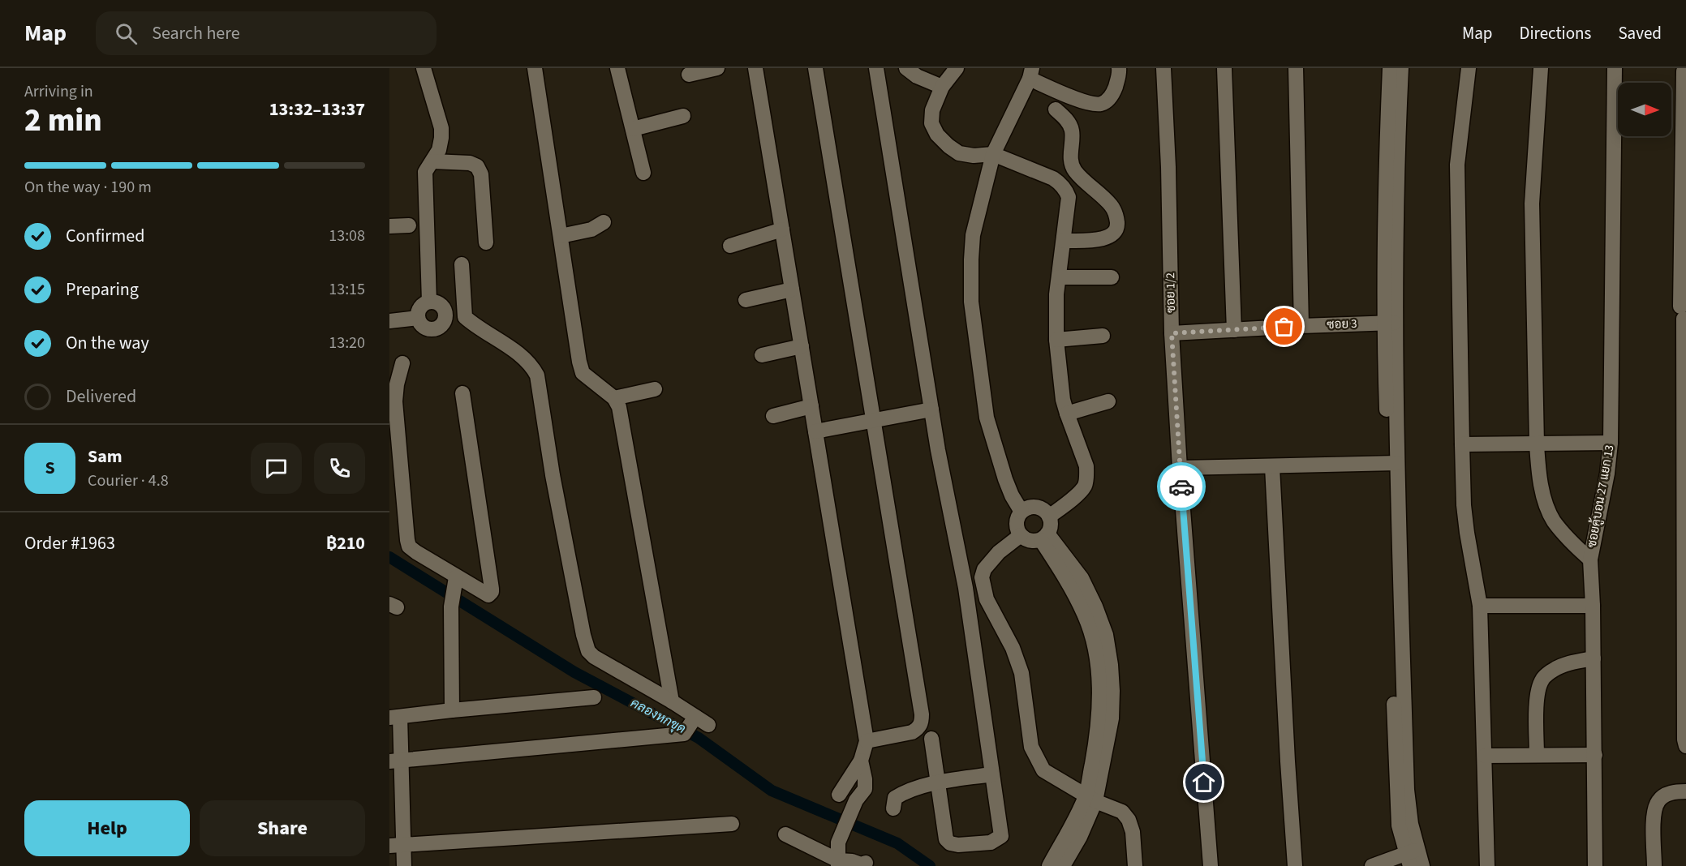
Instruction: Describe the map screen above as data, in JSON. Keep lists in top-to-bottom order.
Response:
{
  "streets": {
    "street": ["ซอย 1/2", "ซอย 3", "ซอยคู้บอน 27 แยก 13"]
  },
  "crossings": [
    ["ซอย 1/2", "ซอย 3"]
  ],
  "water": ["คลองหกขุด"],
  "north": "right",
  "page": {
    "header": "Map",
    "search": "Search here",
    "nav": ["Map", "Directions", "Saved"],
    "heading": ["2 min", "Arriving in", "13:32–13:37"],
    "panel": [
      "Sam",
      "Courier · 4.8",
      "Order #1963",
      "฿210"
    ],
    "bar": "On the way · 190 m",
    "list": [
      ["Confirmed", "13:08"],
      ["Preparing", "13:15"],
      ["On the way", "13:20"],
      "Delivered"
    ],
    "round": "S",
    "buttons": ["Help", "Share"]
  }
}
